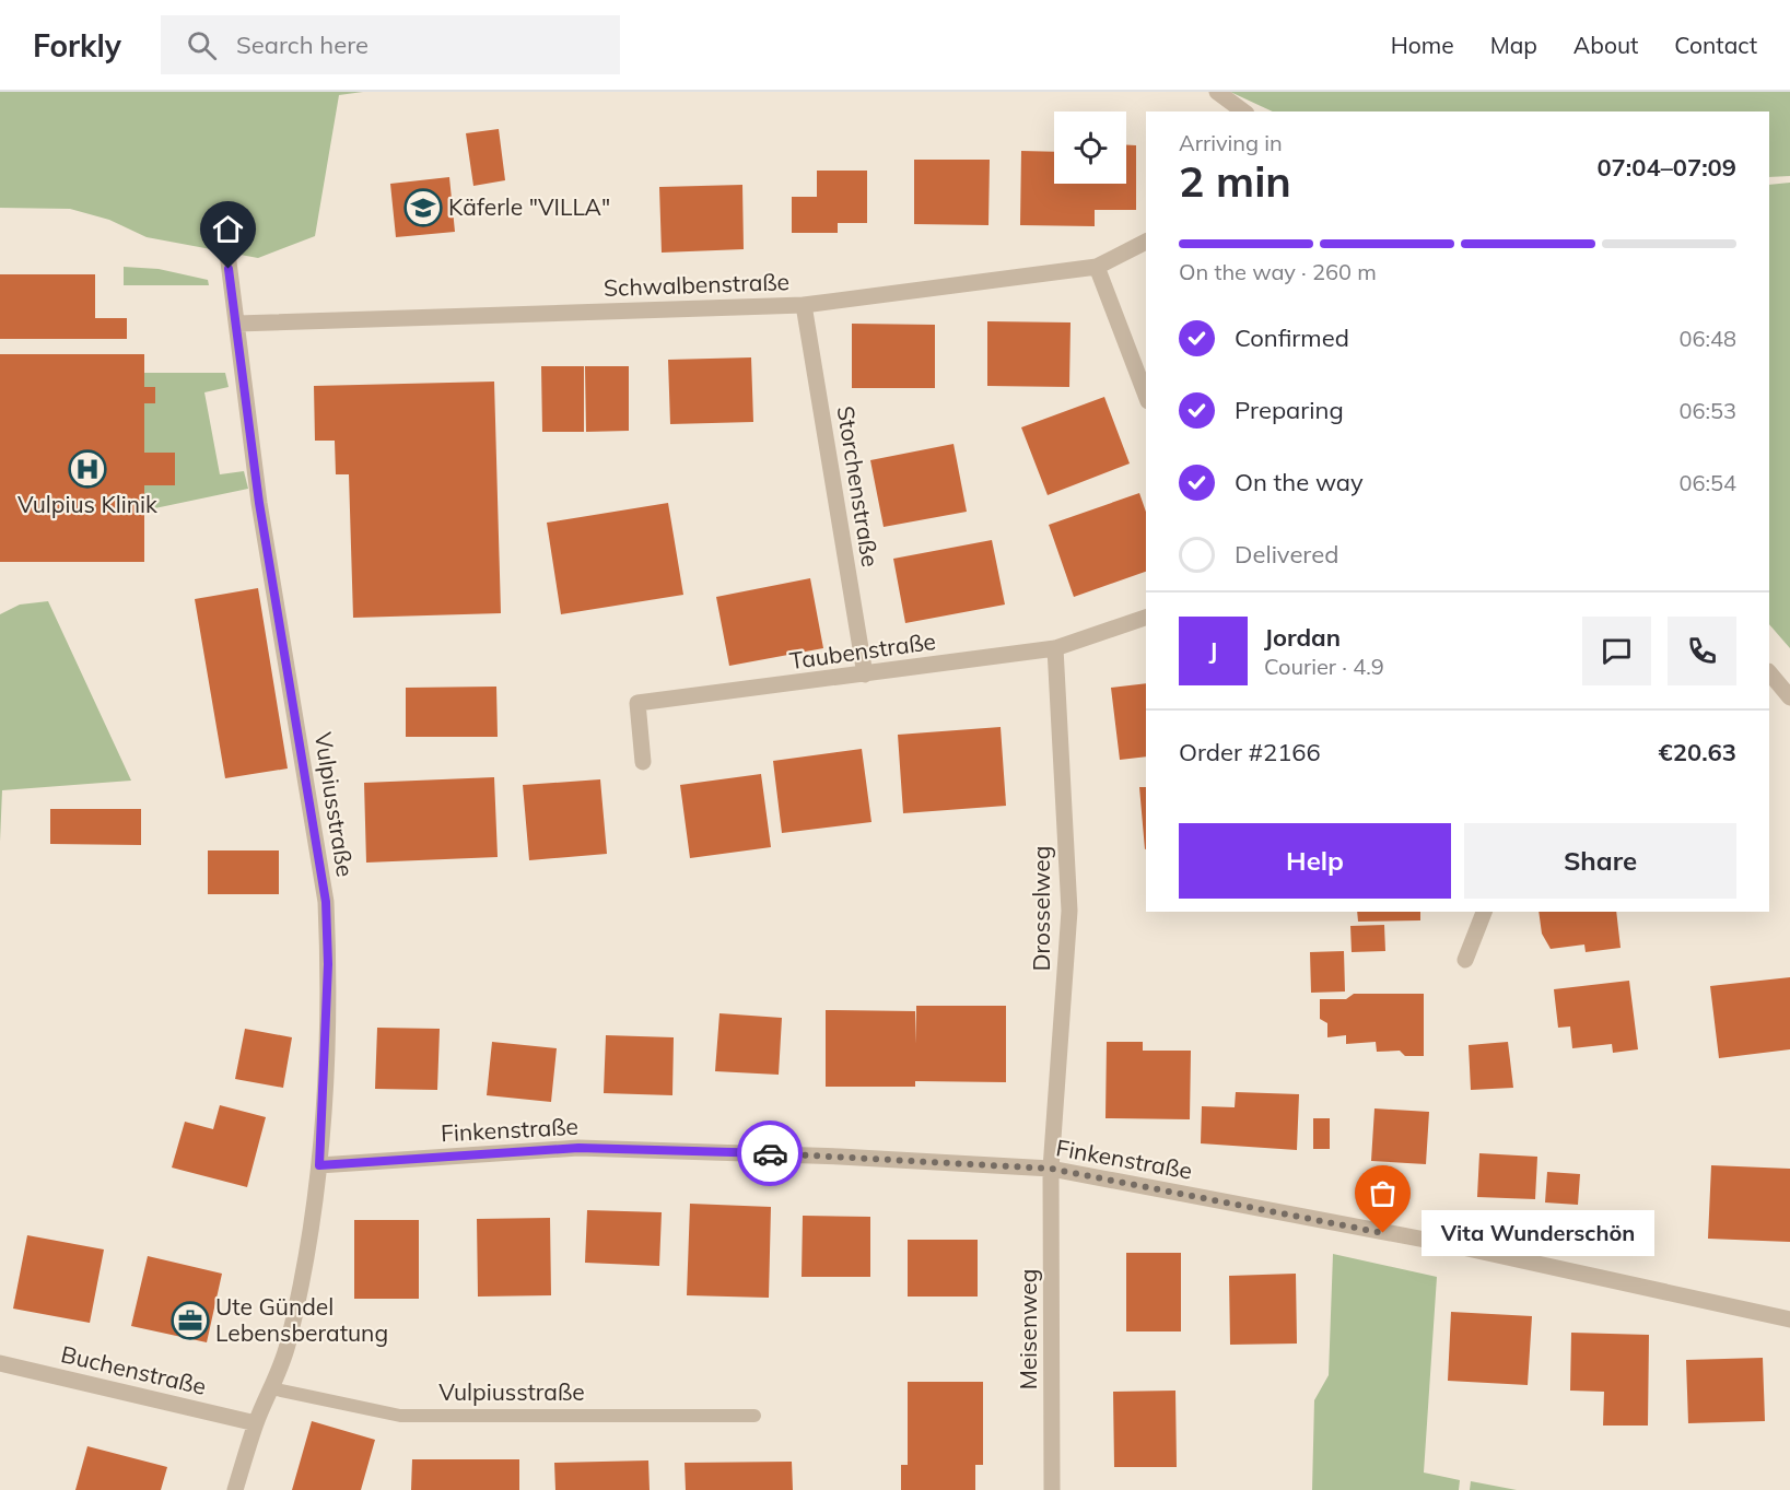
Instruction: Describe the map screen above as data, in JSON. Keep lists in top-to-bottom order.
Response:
{
  "streets": {
    "street": [
      "Schwalbenstraße",
      "Storchenstraße",
      "Taubenstraße",
      "Vulpiusstraße",
      "Drosselweg",
      "Finkenstraße",
      "Meisenweg",
      "Buchenstraße"
    ]
  },
  "crossings": [
    ["Schwalbenstraße", "Storchenstraße"],
    ["Schwalbenstraße", "Vulpiusstraße"],
    ["Storchenstraße", "Taubenstraße"],
    ["Taubenstraße", "Drosselweg"],
    ["Vulpiusstraße", "Finkenstraße"],
    ["Vulpiusstraße", "Buchenstraße"],
    ["Drosselweg", "Finkenstraße"],
    ["Drosselweg", "Meisenweg"],
    ["Finkenstraße", "Meisenweg"]
  ],
  "places": {
    "school or university": ["Käferle \"VILLA\""],
    "hospital": ["Vulpius Klinik"],
    "other": ["Vita Wunderschön"],
    "office": ["Ute Gündel Lebensberatung"]
  },
  "page": {
    "header": "Forkly",
    "search": "Search here",
    "nav": [
      "Home",
      "Map",
      "About",
      "Contact"
    ],
    "heading": ["2 min", "Arriving in", "07:04–07:09"],
    "panel": [
      "Jordan",
      "Courier · 4.9",
      "Order #2166",
      "€20.63"
    ],
    "bar": "On the way · 260 m",
    "list": [
      ["Confirmed", "06:48"],
      ["Preparing", "06:53"],
      ["On the way", "06:54"],
      "Delivered"
    ],
    "round": "J",
    "buttons": ["Help", "Share"],
    "bubble": "Vita Wunderschön"
  }
}
